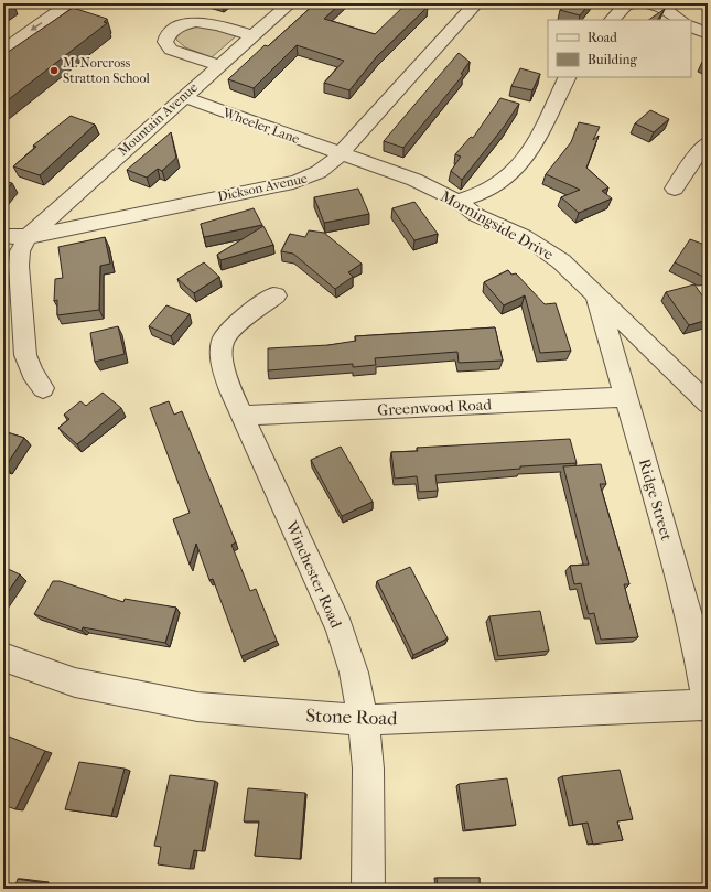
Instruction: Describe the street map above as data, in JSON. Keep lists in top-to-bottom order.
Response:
{
  "streets": {
    "street": [
      "Mountain Avenue",
      "Wheeler Lane",
      "Dickson Avenue",
      "Morningside Drive",
      "Greenwood Road",
      "Ridge Street",
      "Winchester Road",
      "Stone Road"
    ]
  },
  "crossings": [
    ["Mountain Avenue", "Wheeler Lane"],
    ["Mountain Avenue", "Dickson Avenue"],
    ["Wheeler Lane", "Dickson Avenue"],
    ["Wheeler Lane", "Morningside Drive"],
    ["Dickson Avenue", "Morningside Drive"],
    ["Morningside Drive", "Ridge Street"],
    ["Greenwood Road", "Ridge Street"],
    ["Greenwood Road", "Winchester Road"],
    ["Ridge Street", "Stone Road"],
    ["Winchester Road", "Stone Road"]
  ],
  "places": ["M. Norcross Stratton School"],
  "legend": ["Road", "Building"]
}
